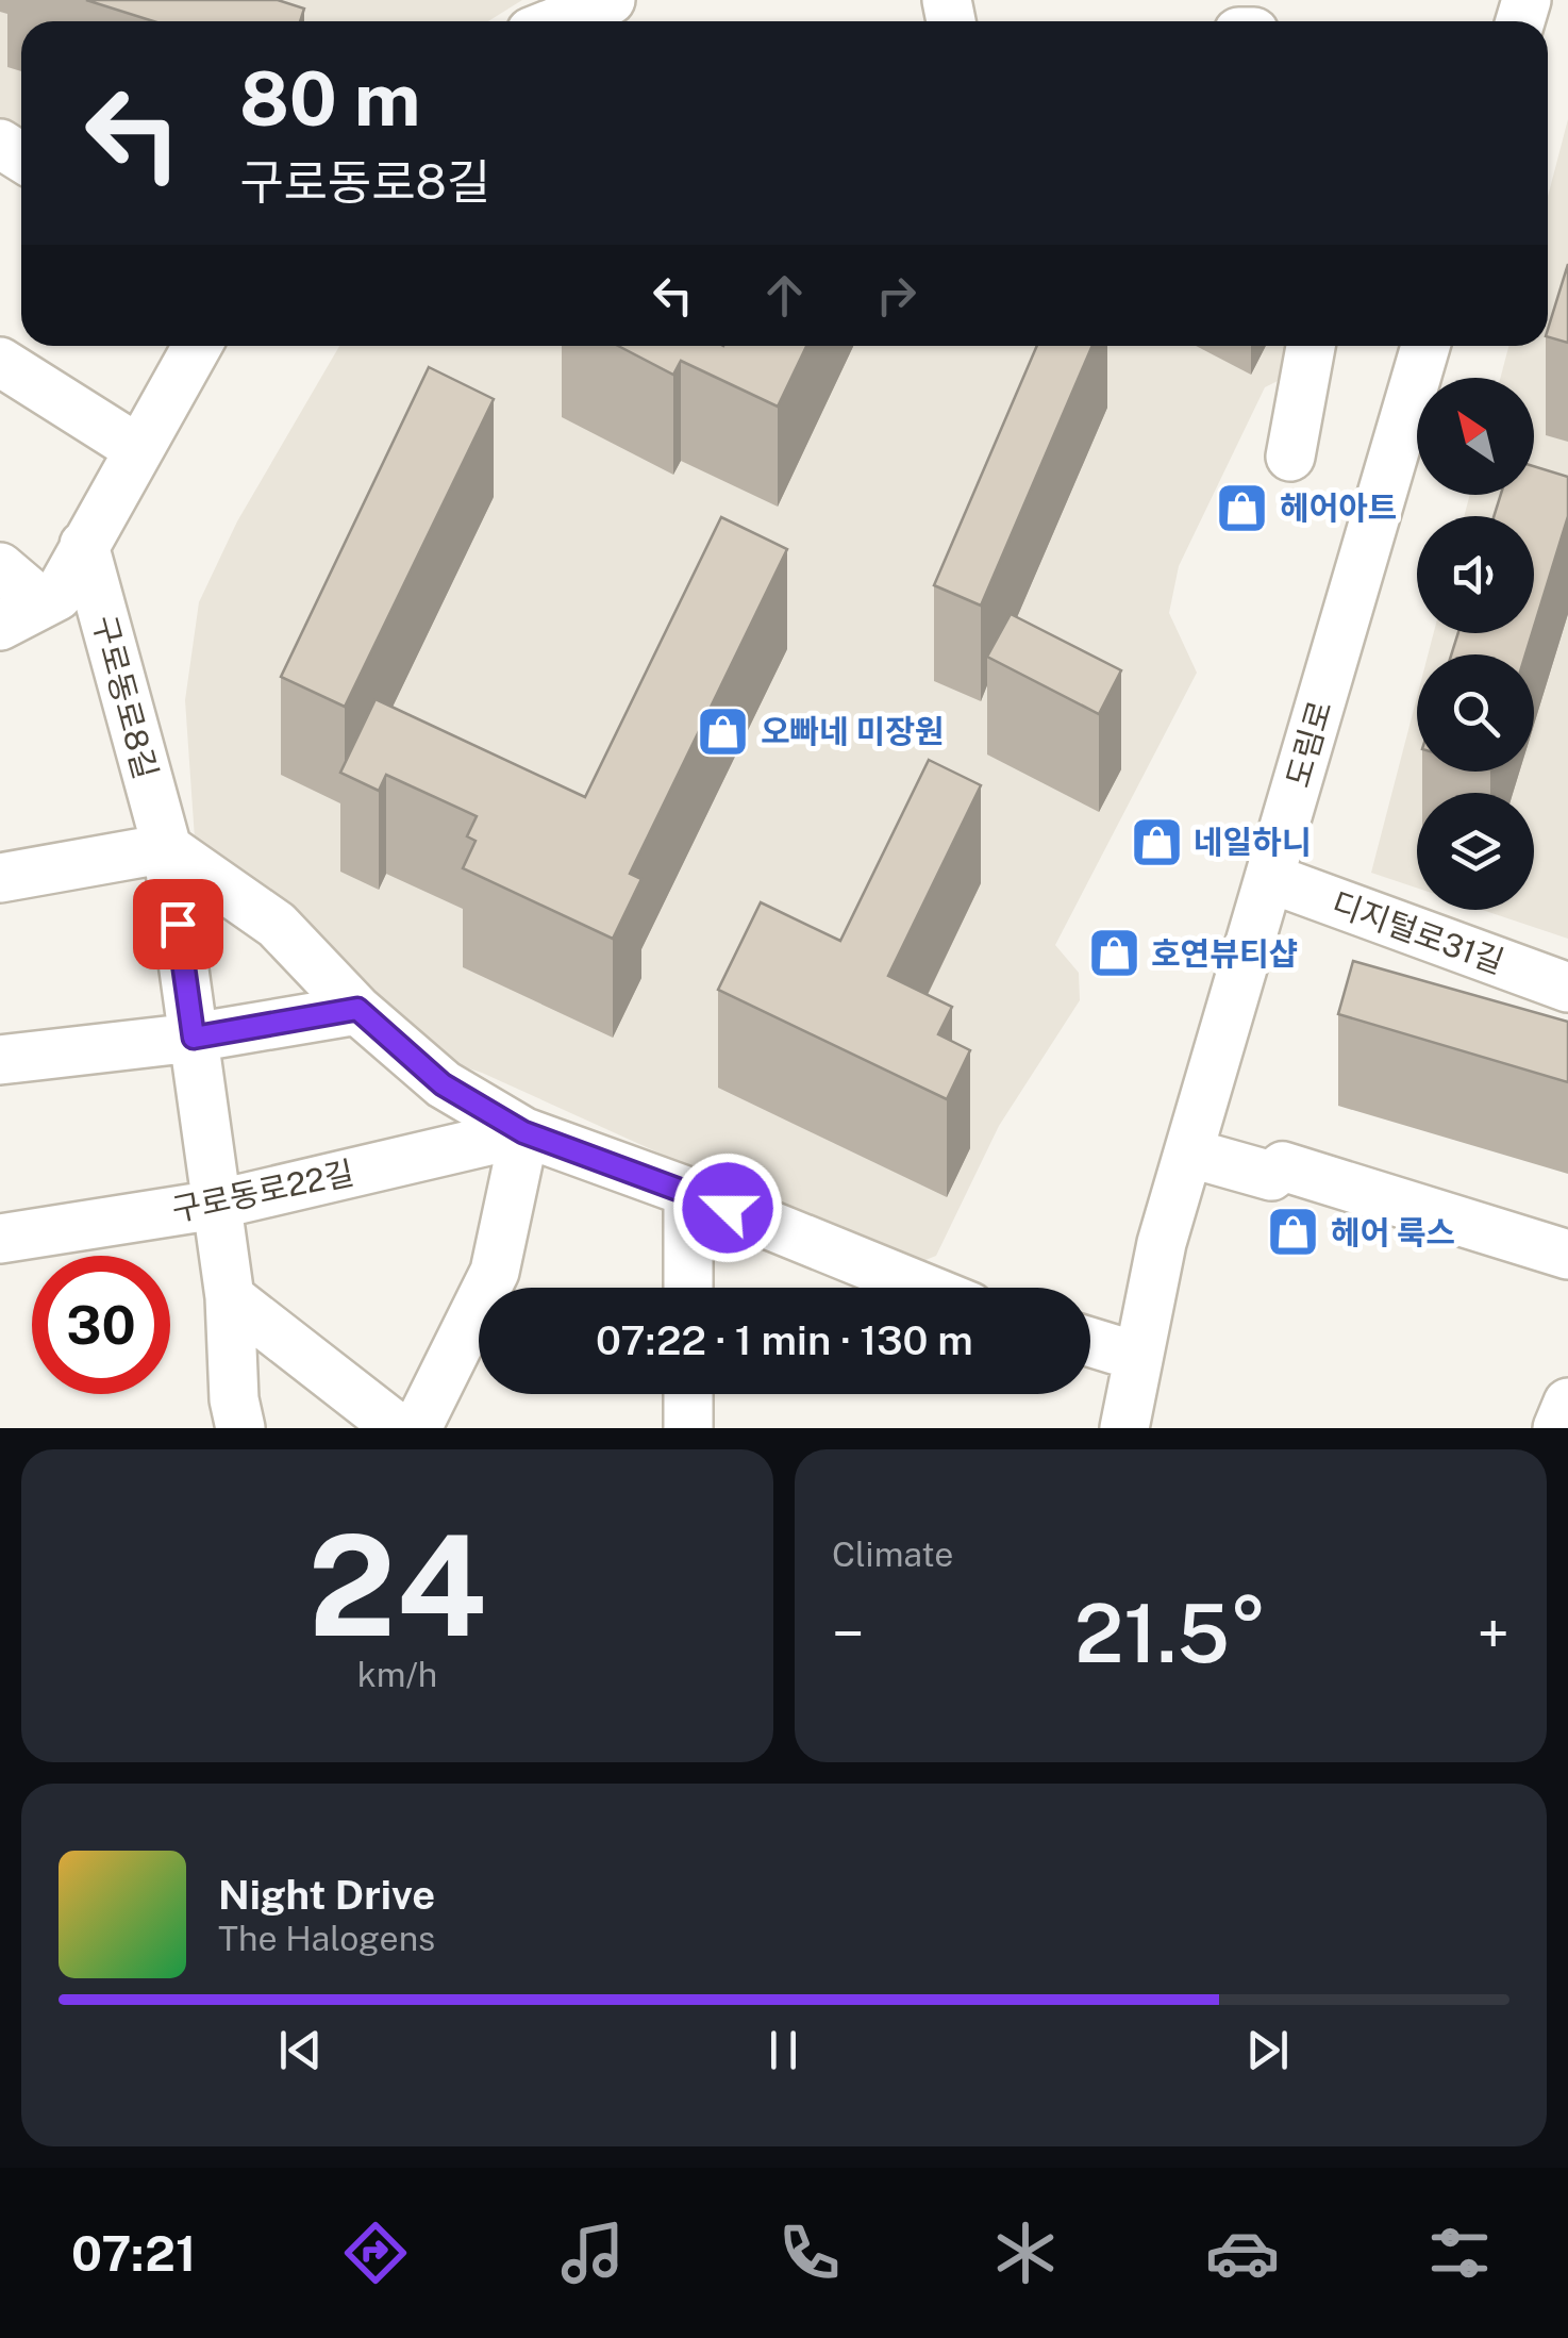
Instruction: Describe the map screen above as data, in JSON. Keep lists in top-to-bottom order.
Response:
{
  "streets": {
    "street": [
      "구로동로8길",
      "도림로",
      "디지털로31길",
      "구로동로22길"
    ]
  },
  "crossings": [
    ["구로동로8길", "구로동로22길"],
    ["도림로", "디지털로31길"]
  ],
  "places": {
    "shop": [
      "헤어아트",
      "오빠네 미장원",
      "네일하니",
      "호연뷰티샵",
      "헤어 룩스"
    ]
  },
  "north": "top left",
  "page": {
    "turn": ["80 m", "구로동로8길"],
    "limit": "30",
    "trip": "07:22 · 1 min · 130 m",
    "tile": [
      ["24", "km/h"],
      "Climate"
    ],
    "heat": ["−", "21.5°", "+"],
    "song": ["Night Drive", "The Halogens"],
    "tabs": "07:21"
  }
}
